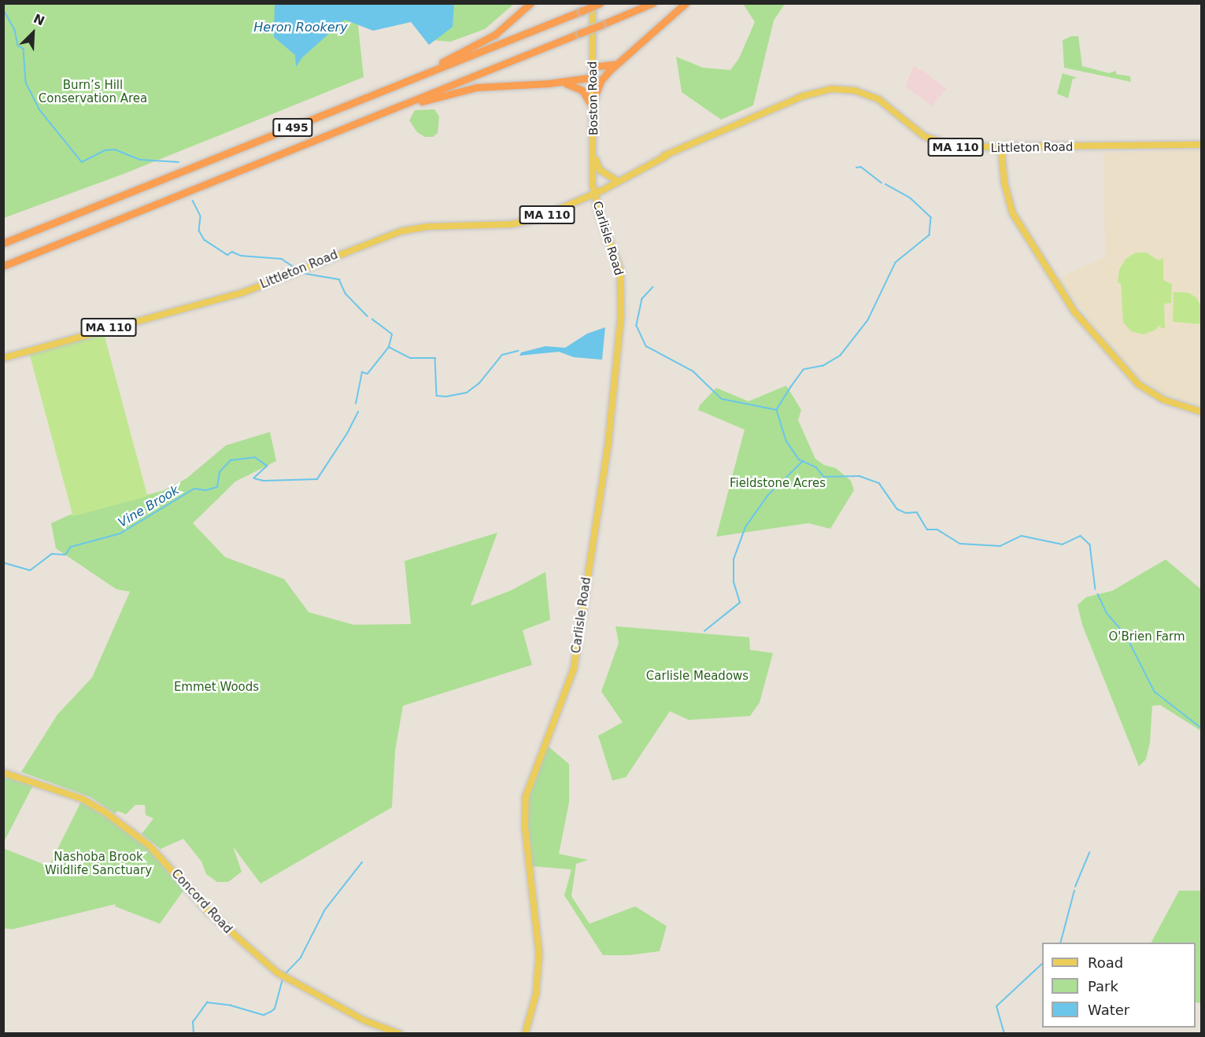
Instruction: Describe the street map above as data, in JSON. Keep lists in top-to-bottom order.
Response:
{
  "streets": {
    "highway": ["I 495"],
    "main road": [
      "Boston Road",
      "MA 110",
      "Littleton Road",
      "Carlisle Road",
      "Concord Road"
    ]
  },
  "crossings": [
    ["Boston Road", "Littleton Road"],
    ["Boston Road", "Carlisle Road"],
    ["Littleton Road", "Carlisle Road"]
  ],
  "water": ["Heron Rookery", "Vine Brook"],
  "parks": [
    "Burn’s Hill Conservation Area",
    "Fieldstone Acres",
    "O'Brien Farm",
    "Carlisle Meadows",
    "Emmet Woods",
    "Nashoba Brook Wildlife Sanctuary"
  ],
  "legend": ["Road", "Park", "Water"],
  "north": "top right"
}
